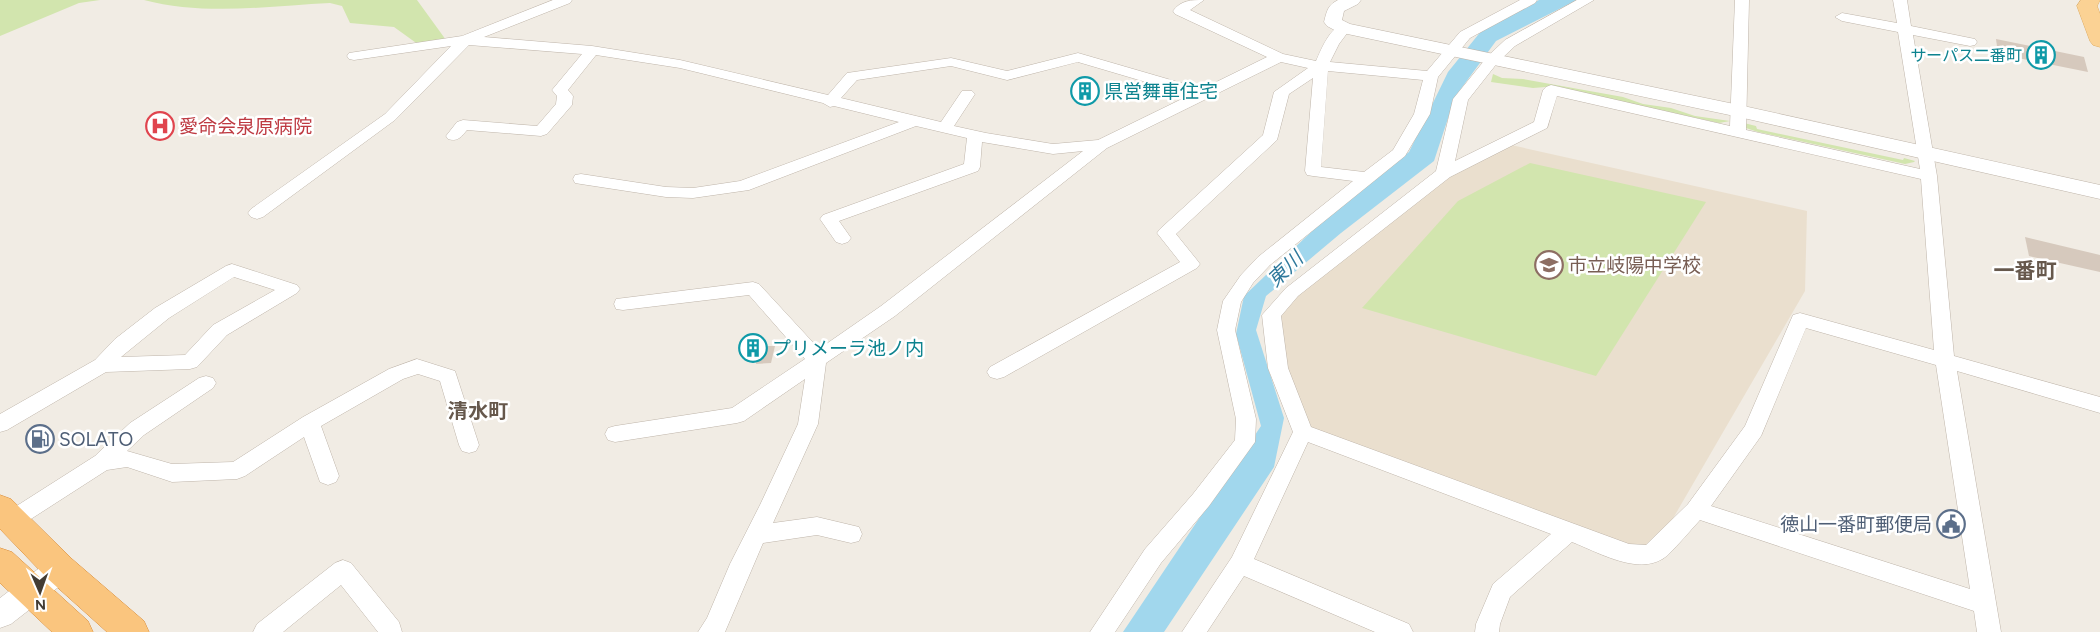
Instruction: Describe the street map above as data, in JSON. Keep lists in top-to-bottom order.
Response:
{
  "districts": ["一番町", "清水町"],
  "water": ["東川"],
  "places": {
    "building": ["サーパス二番町", "県営舞車住宅", "プリメーラ池ノ内"],
    "hospital": ["愛命会泉原病院"],
    "school or university": ["市立岐陽中学校"],
    "fuel station": ["SOLATO"],
    "public building": ["徳山一番町郵便局"]
  },
  "north": "bottom"
}
